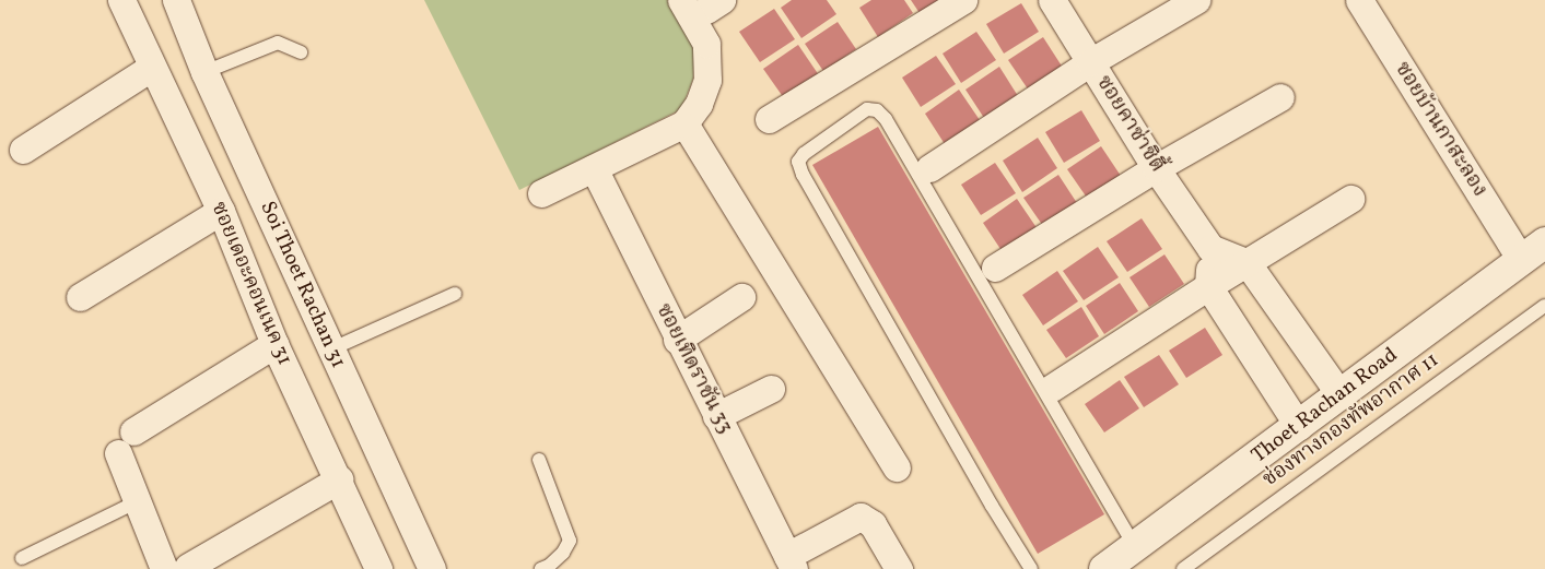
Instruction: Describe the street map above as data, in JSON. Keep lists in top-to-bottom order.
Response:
{
  "streets": {
    "street": [
      "ซอยคาซ่าซิตี้",
      "ซอยบ้านกาสะลอง",
      "ซอยเดอะคอนเนค 31",
      "Soi Thoet Rachan 31",
      "ซอยเทิดราชัน 33",
      "Thoet Rachan Road"
    ],
    "lane": ["ช่องทางกองทัพอากาศ 11"]
  },
  "crossings": [
    ["ซอยบ้านกาสะลอง", "Thoet Rachan Road"]
  ]
}
